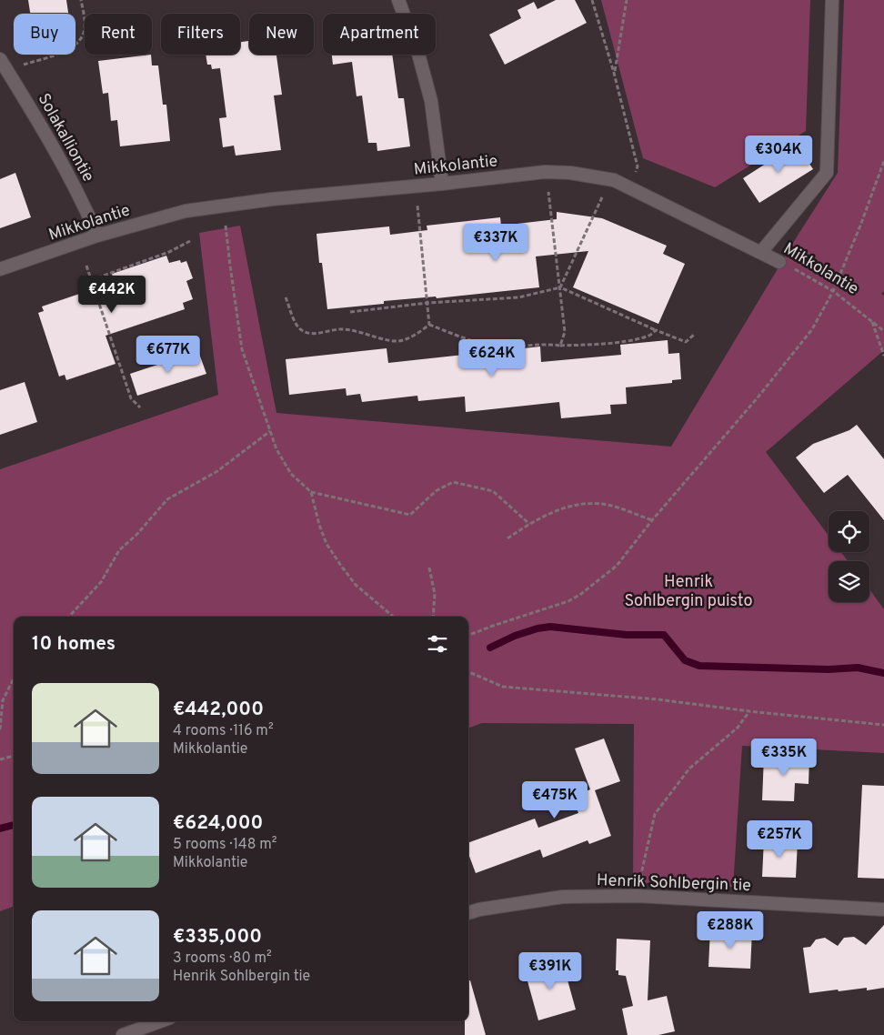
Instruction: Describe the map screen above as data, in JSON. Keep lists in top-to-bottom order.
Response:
{
  "streets": {
    "street": ["Solakalliontie", "Mikkolantie", "Henrik Sohlbergin tie"]
  },
  "crossings": [
    ["Solakalliontie", "Mikkolantie"]
  ],
  "parks": ["Henrik Sohlbergin puisto"],
  "page": {
    "chip": [
      "Buy",
      "Rent",
      "Filters",
      "New",
      "Apartment"
    ],
    "price": [
      "€304K",
      "€337K",
      "€442K",
      "€677K",
      "€624K",
      "€335K",
      "€475K",
      "€257K",
      "€288K",
      "€391K"
    ],
    "heading": "10 homes",
    "list": [
      {
        "name": "€442,000",
        "note": "4 rooms · 116 m² · Mikkolantie"
      },
      {
        "name": "€624,000",
        "note": "5 rooms · 148 m² · Mikkolantie"
      },
      {
        "name": "€335,000",
        "note": "3 rooms · 80 m² · Henrik Sohlbergin tie"
      }
    ]
  }
}
